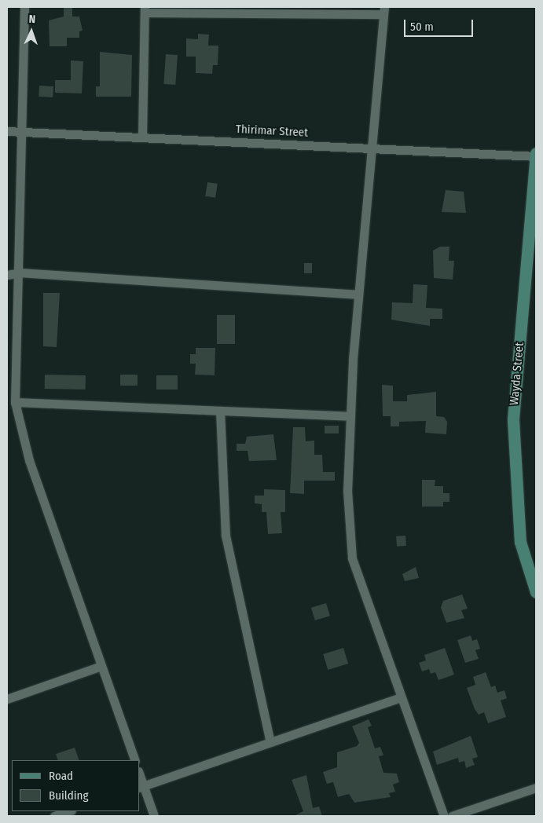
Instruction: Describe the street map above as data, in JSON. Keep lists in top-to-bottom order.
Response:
{
  "streets": {
    "street": ["Thirimar Street", "Wayda Street"]
  },
  "crossings": [
    ["Thirimar Street", "Wayda Street"]
  ],
  "legend": ["Road", "Building"],
  "scale_bar": "50 m",
  "north": "top"
}
